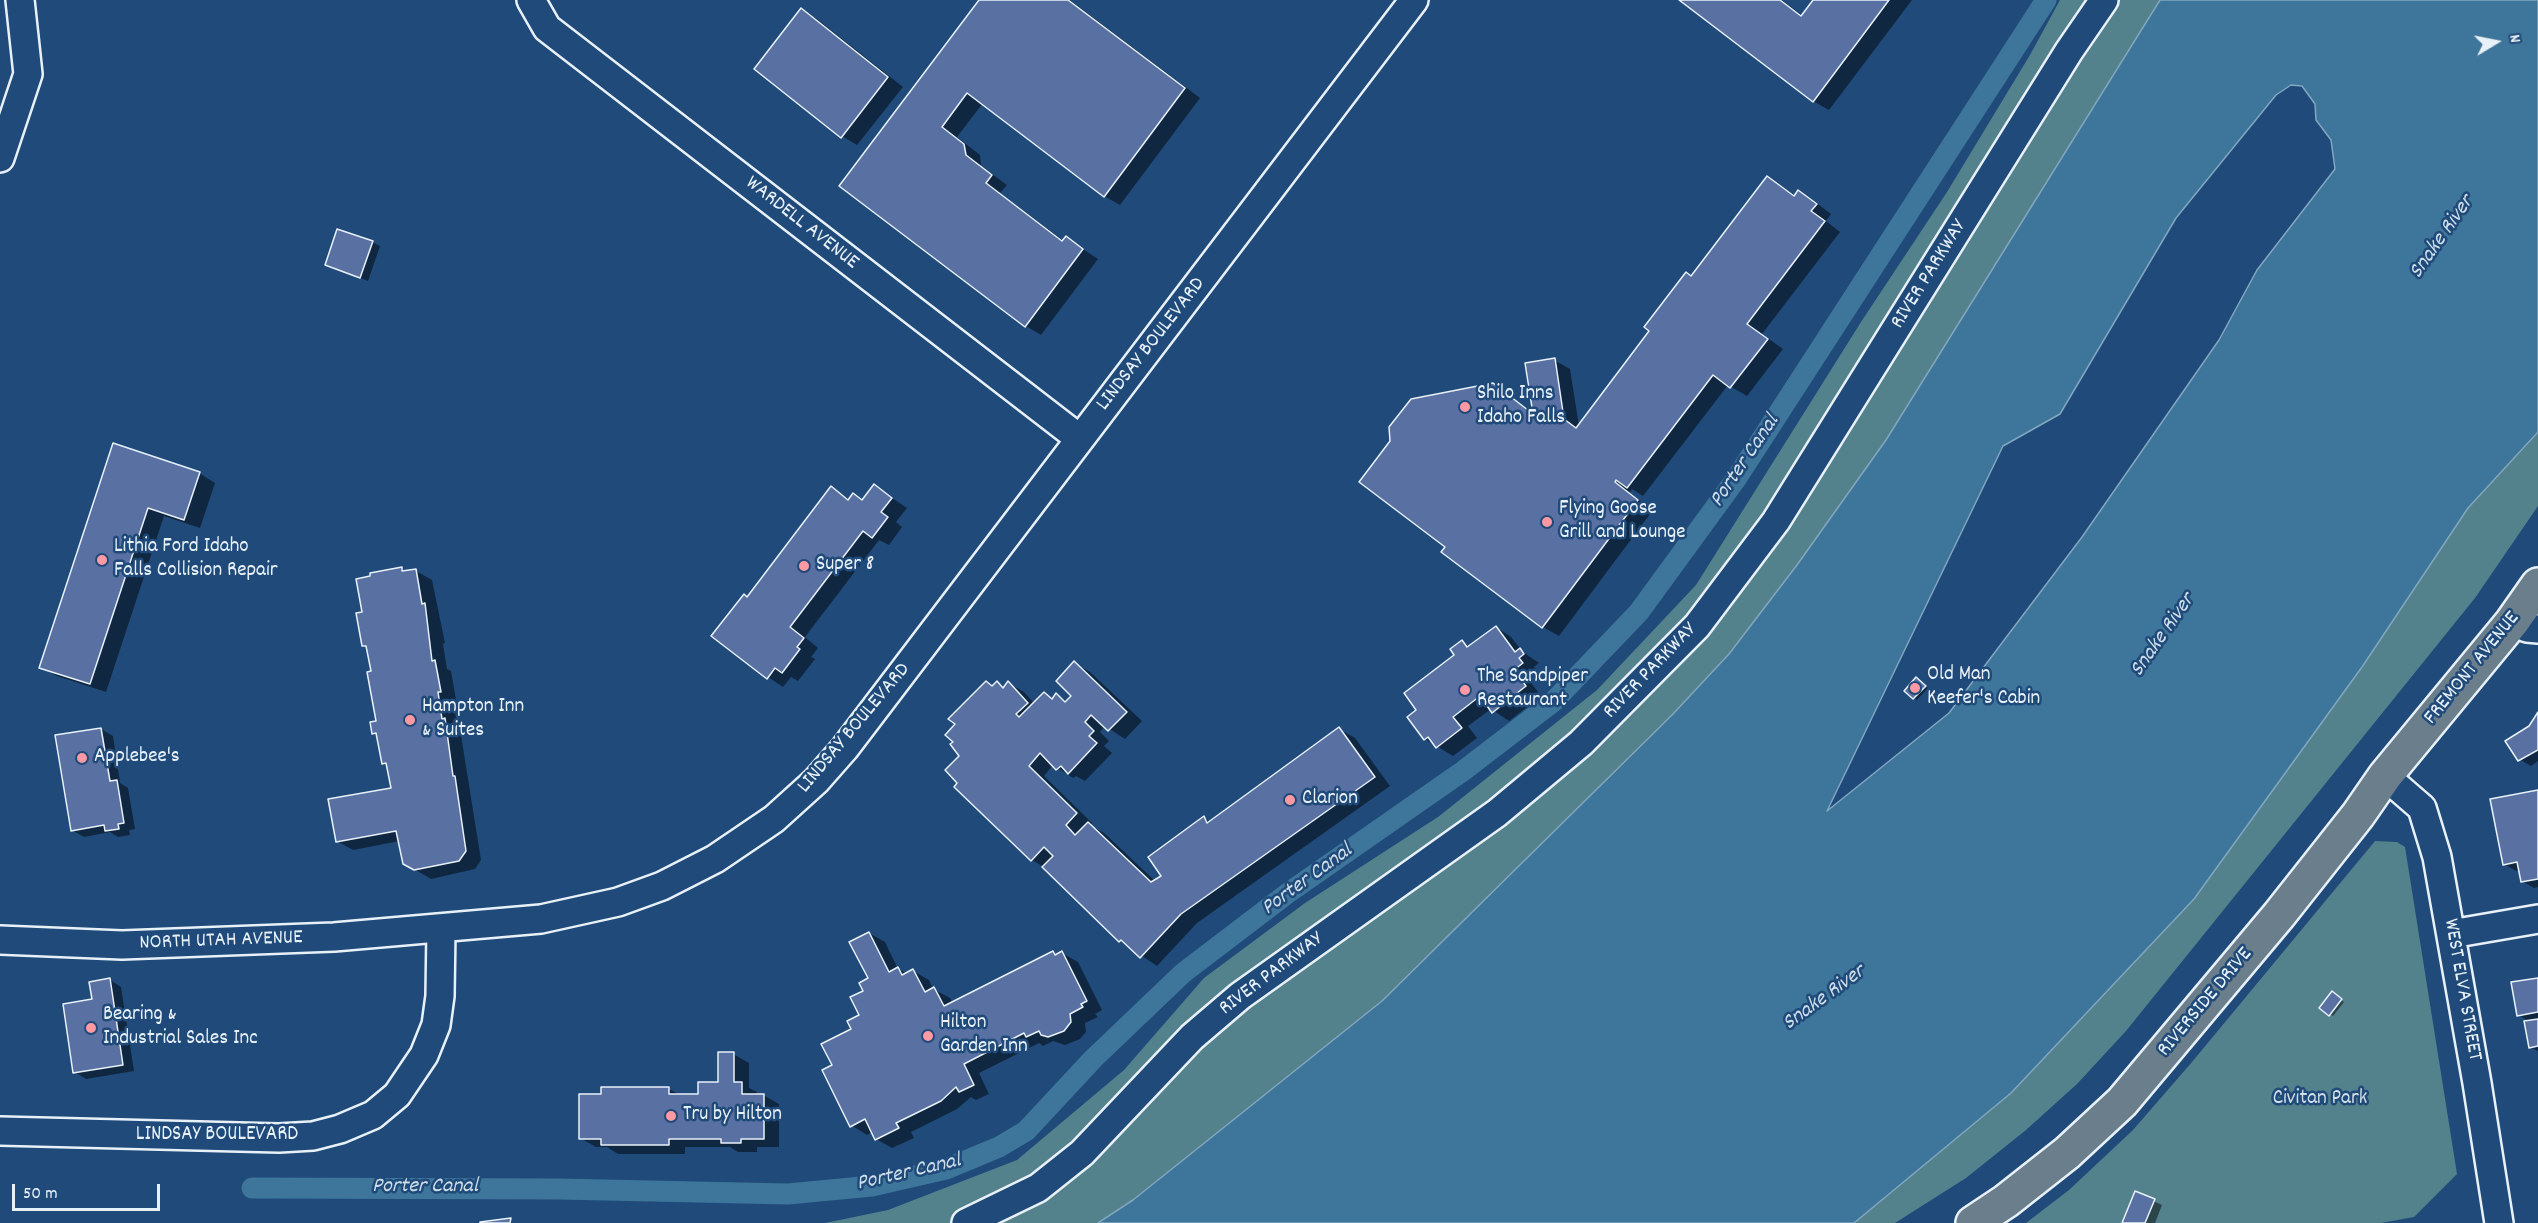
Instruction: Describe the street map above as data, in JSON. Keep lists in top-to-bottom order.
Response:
{
  "streets": {
    "main road": ["FREMONT AVENUE", "RIVERSIDE DRIVE"],
    "street": [
      "WARDELL AVENUE",
      "RIVER PARKWAY",
      "LINDSAY BOULEVARD",
      "NORTH UTAH AVENUE",
      "WEST ELVA STREET"
    ]
  },
  "crossings": [
    ["WARDELL AVENUE", "LINDSAY BOULEVARD"],
    ["LINDSAY BOULEVARD", "NORTH UTAH AVENUE"],
    ["FREMONT AVENUE", "RIVERSIDE DRIVE"],
    ["WEST ELVA STREET", "RIVERSIDE DRIVE"]
  ],
  "water": ["Snake River", "Porter Canal"],
  "parks": ["Civitan Park"],
  "places": [
    "Shilo Inns Idaho Falls",
    "Flying Goose Grill and Lounge",
    "Lithia Ford Idaho Falls Collision Repair",
    "Super 8",
    "Old Man Keefer's Cabin",
    "The Sandpiper Restaurant",
    "Hampton Inn & Suites",
    "Applebee's",
    "Clarion",
    "Bearing & Industrial Sales Inc",
    "Hilton Garden Inn",
    "Tru by Hilton"
  ],
  "scale_bar": "50 m",
  "north": "right"
}
